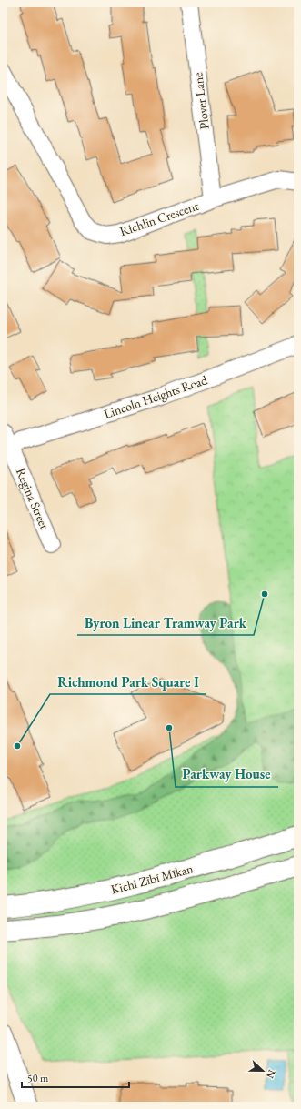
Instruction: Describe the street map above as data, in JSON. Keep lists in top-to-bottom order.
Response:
{
  "streets": {
    "main road": ["Kichi Zībī Mīkan"],
    "street": [
      "Plover Lane",
      "Richlin Crescent",
      "Lincoln Heights Road",
      "Regina Street"
    ]
  },
  "crossings": [
    ["Plover Lane", "Richlin Crescent"],
    ["Lincoln Heights Road", "Regina Street"]
  ],
  "places": ["Byron Linear Tramway Park", "Parkway House", "Richmond Park Square I"],
  "scale_bar": "50 m",
  "north": "right"
}
